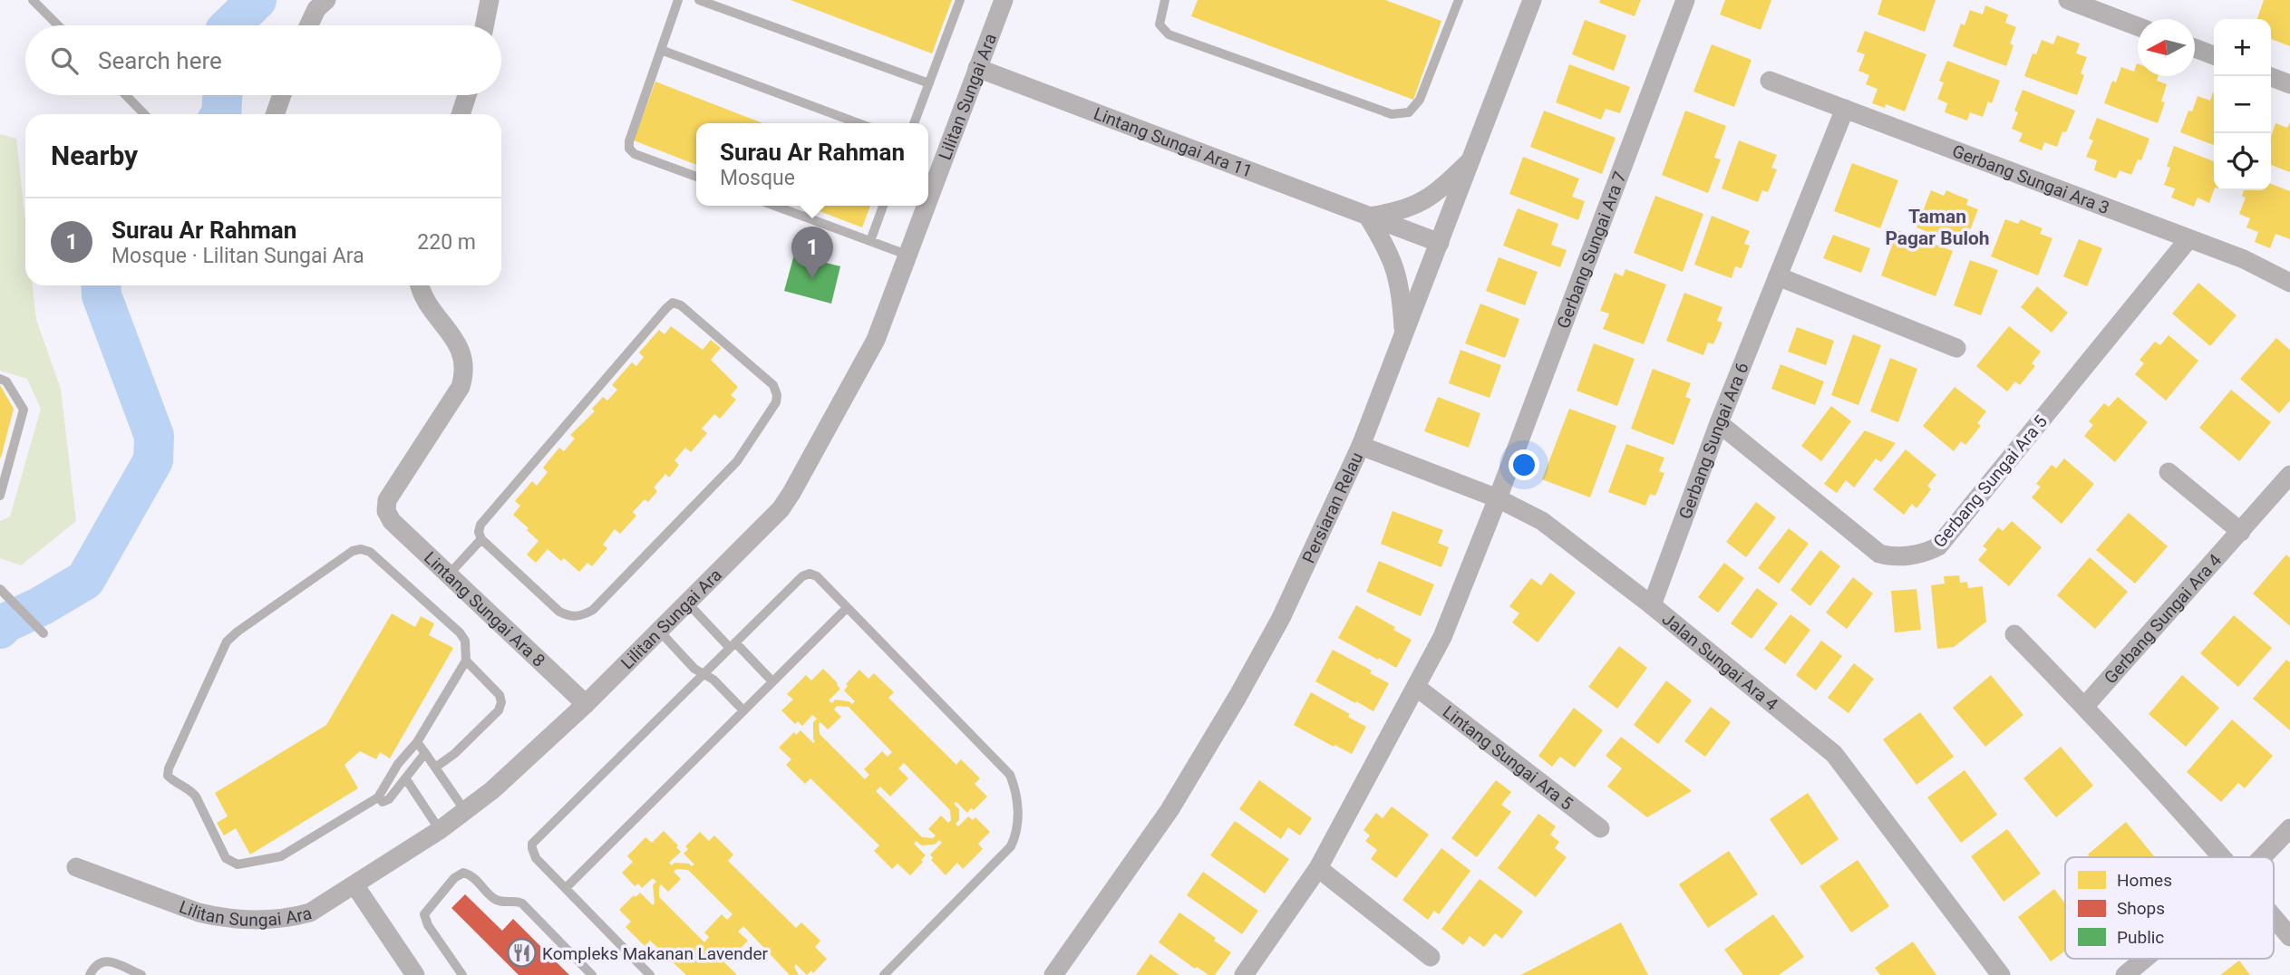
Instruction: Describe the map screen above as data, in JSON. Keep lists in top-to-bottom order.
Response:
{
  "streets": {
    "street": [
      "Lilitan Sungai Ara",
      "Lintang Sungai Ara 11",
      "Gerbang Sungai Ara 3",
      "Gerbang Sungai Ara 7",
      "Gerbang Sungai Ara 6",
      "Gerbang Sungai Ara 5",
      "Persiaran Relau",
      "Lintang Sungai Ara 8",
      "Gerbang Sungai Ara 4",
      "Jalan Sungai Ara 4",
      "Lintang Sungai Ara 5"
    ]
  },
  "crossings": [
    ["Lilitan Sungai Ara", "Lintang Sungai Ara 11"],
    ["Lilitan Sungai Ara", "Lintang Sungai Ara 8"],
    ["Lintang Sungai Ara 11", "Persiaran Relau"],
    ["Gerbang Sungai Ara 3", "Gerbang Sungai Ara 6"],
    ["Gerbang Sungai Ara 3", "Gerbang Sungai Ara 5"],
    ["Gerbang Sungai Ara 7", "Jalan Sungai Ara 4"],
    ["Gerbang Sungai Ara 6", "Gerbang Sungai Ara 5"],
    ["Gerbang Sungai Ara 6", "Jalan Sungai Ara 4"],
    ["Persiaran Relau", "Jalan Sungai Ara 4"]
  ],
  "districts": ["Taman Pagar Buloh"],
  "places": {
    "restaurant": ["Kompleks Makanan Lavender"]
  },
  "legend": ["Homes", "Shops", "Public"],
  "north": "left",
  "page": {
    "map_buttons": ["+", "−"],
    "search": "Search here",
    "heading": "Nearby",
    "popup": ["Surau Ar Rahman", "Mosque"],
    "list": [
      {
        "mark": "1",
        "name": "Surau Ar Rahman",
        "note": "Mosque · Lilitan Sungai Ara",
        "value": "220 m"
      }
    ],
    "pins": "1"
  }
}
